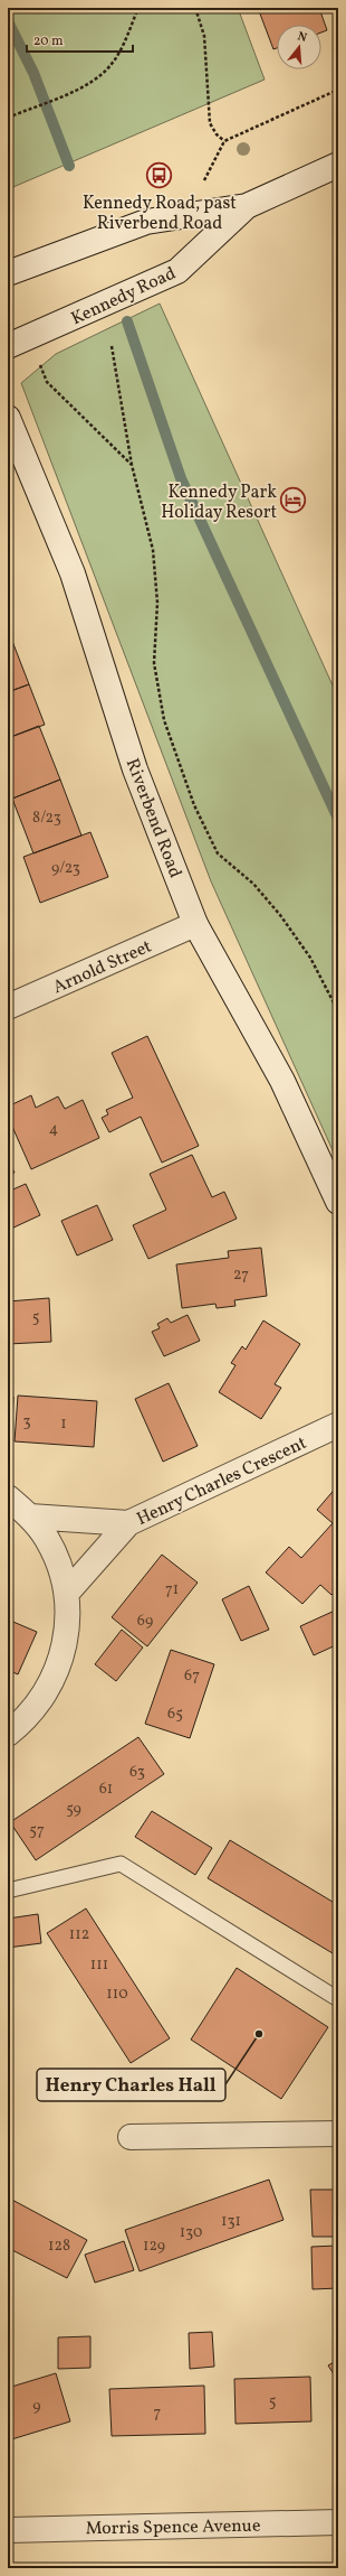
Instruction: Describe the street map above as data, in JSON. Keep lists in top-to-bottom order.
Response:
{
  "streets": {
    "main road": [
      "Kennedy Road",
      "Riverbend Road",
      "Arnold Street",
      "Henry Charles Crescent",
      "Morris Spence Avenue"
    ]
  },
  "crossings": [
    ["Riverbend Road", "Arnold Street"]
  ],
  "places": {
    "bus stop": ["Kennedy Road, past Riverbend Road"],
    "hotel": ["Kennedy Park Holiday Resort"],
    "other": ["Henry Charles Hall"]
  },
  "house_numbers": [
    "8/23",
    "9/23",
    "4",
    "27",
    "5",
    "3",
    "1",
    "71",
    "69",
    "67",
    "65",
    "63",
    "61",
    "59",
    "57",
    "112",
    "111",
    "110",
    "131",
    "130",
    "128",
    "129",
    "5",
    "9",
    "7"
  ],
  "scale_bar": "20 m",
  "north": "top"
}
